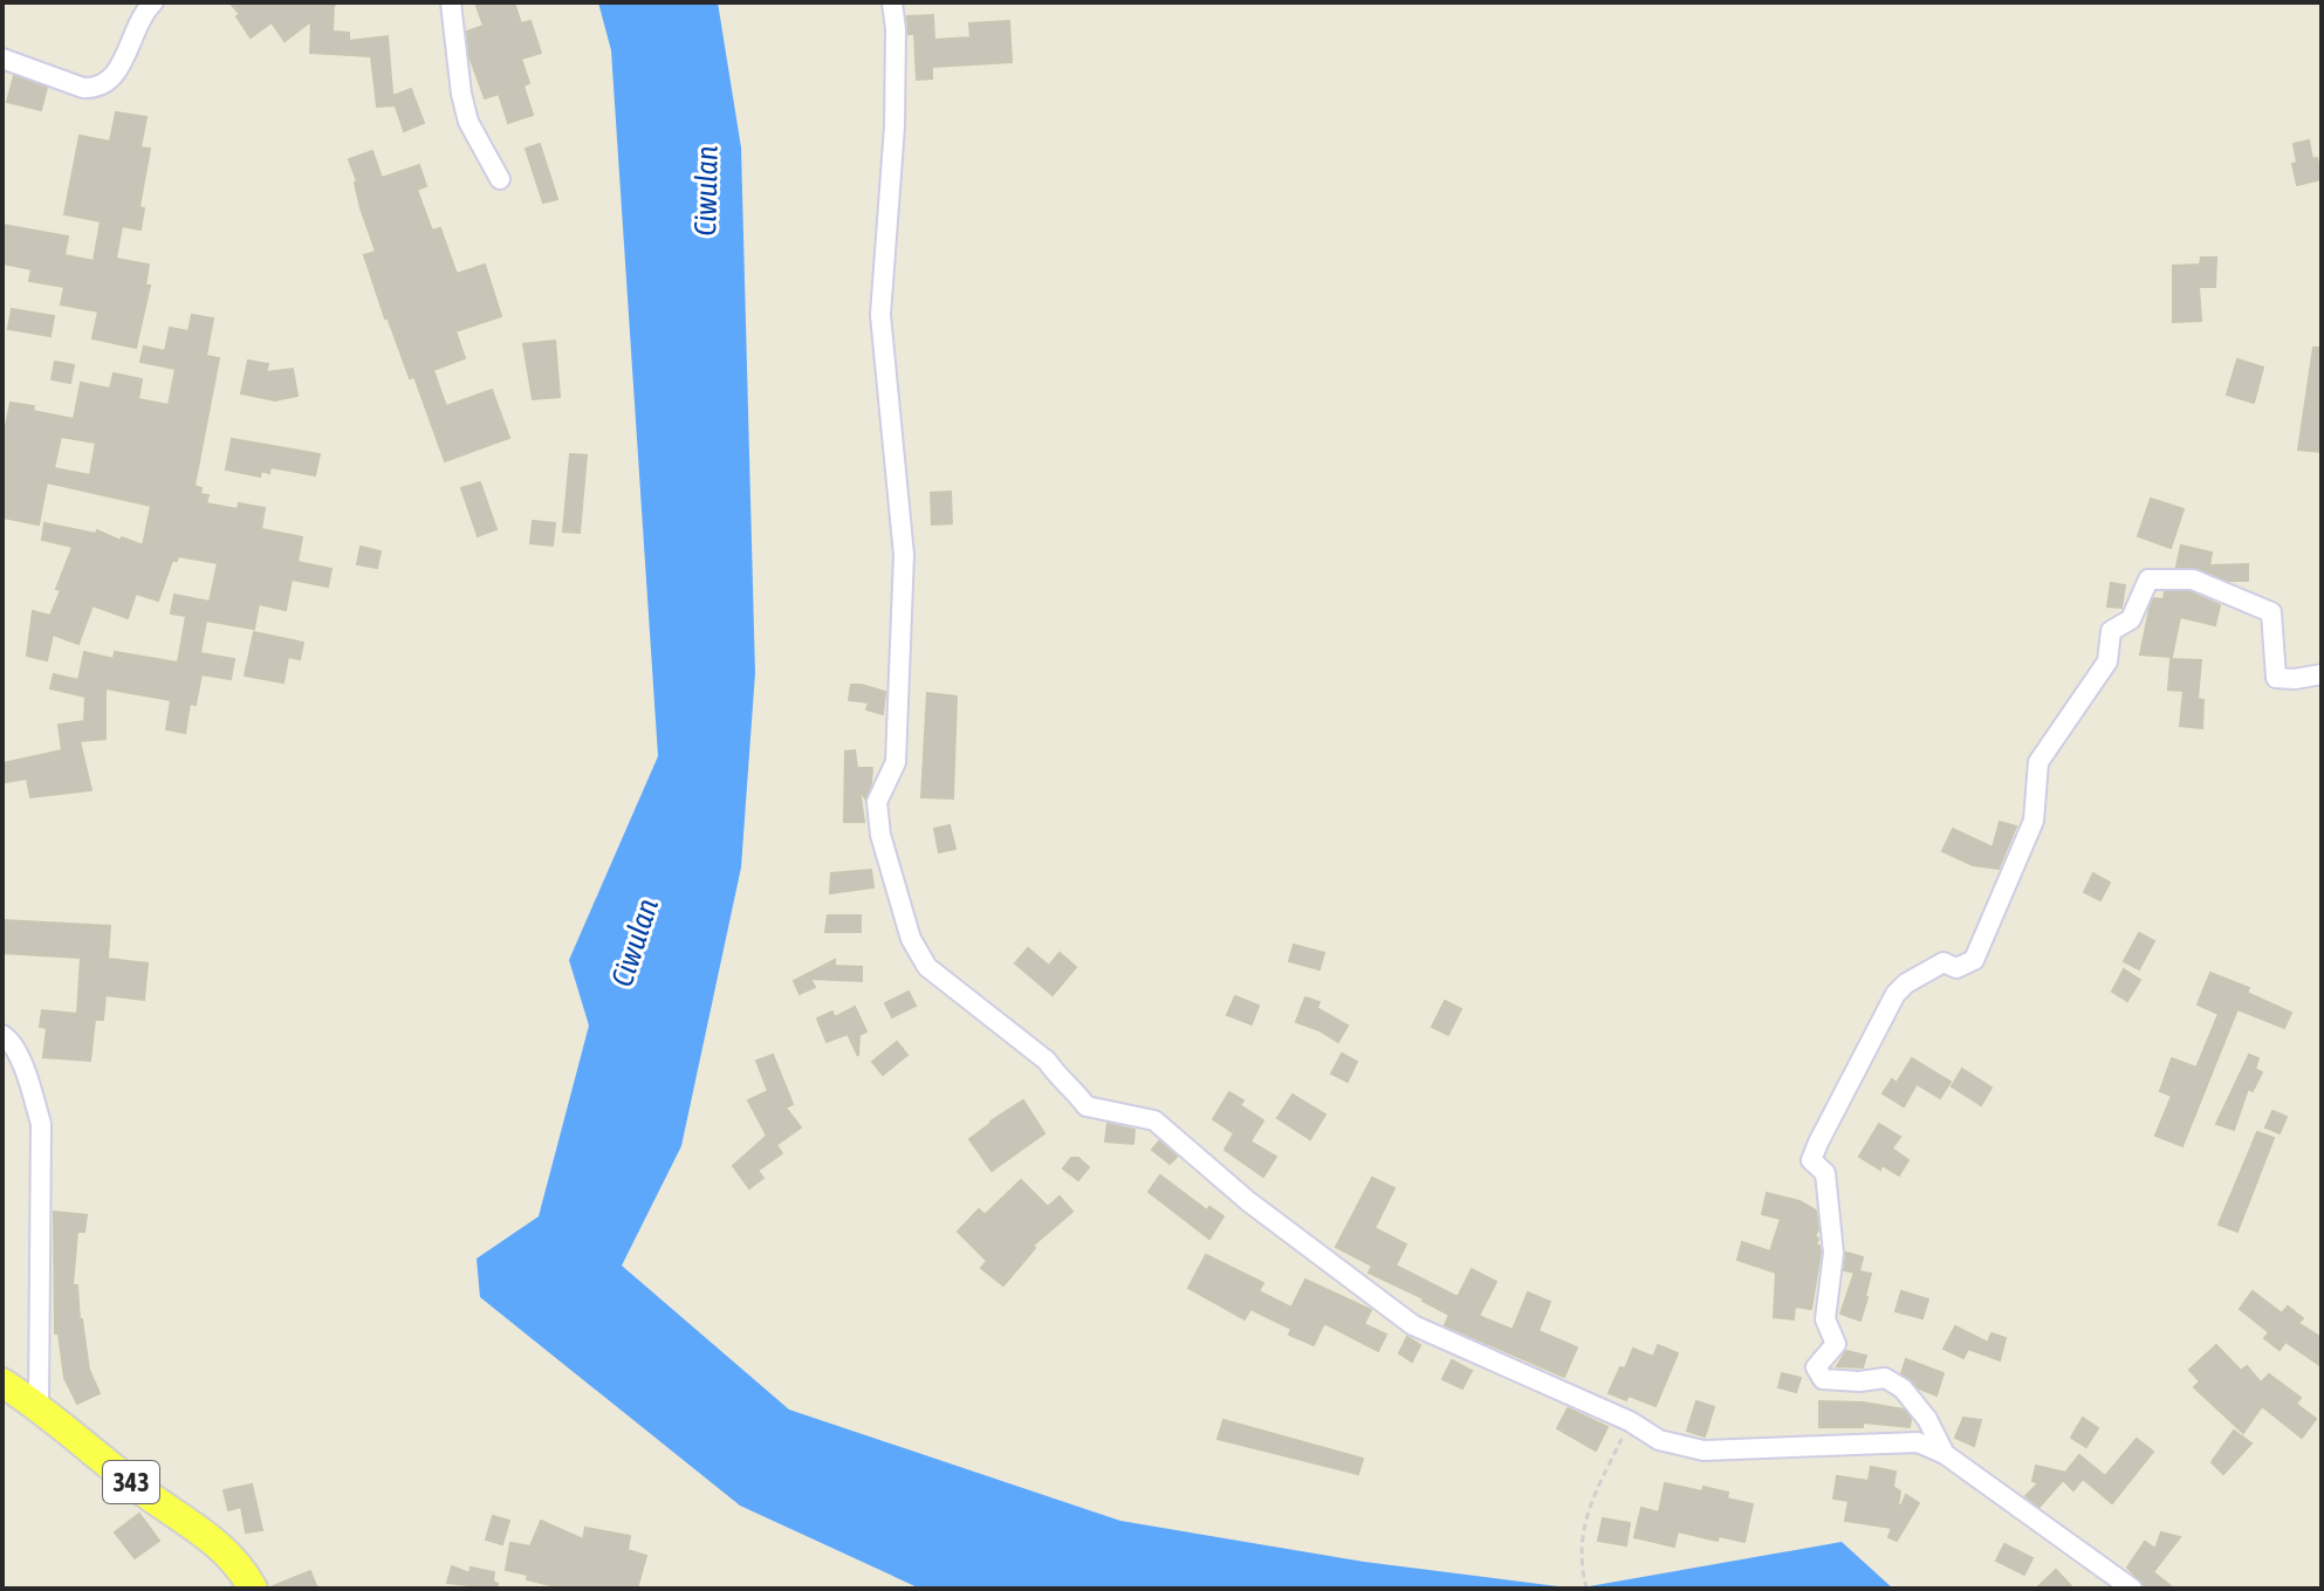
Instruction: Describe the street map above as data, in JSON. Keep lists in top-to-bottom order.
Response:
{
  "streets": {
    "main road": ["343"]
  },
  "water": ["Ciwulan"]
}
